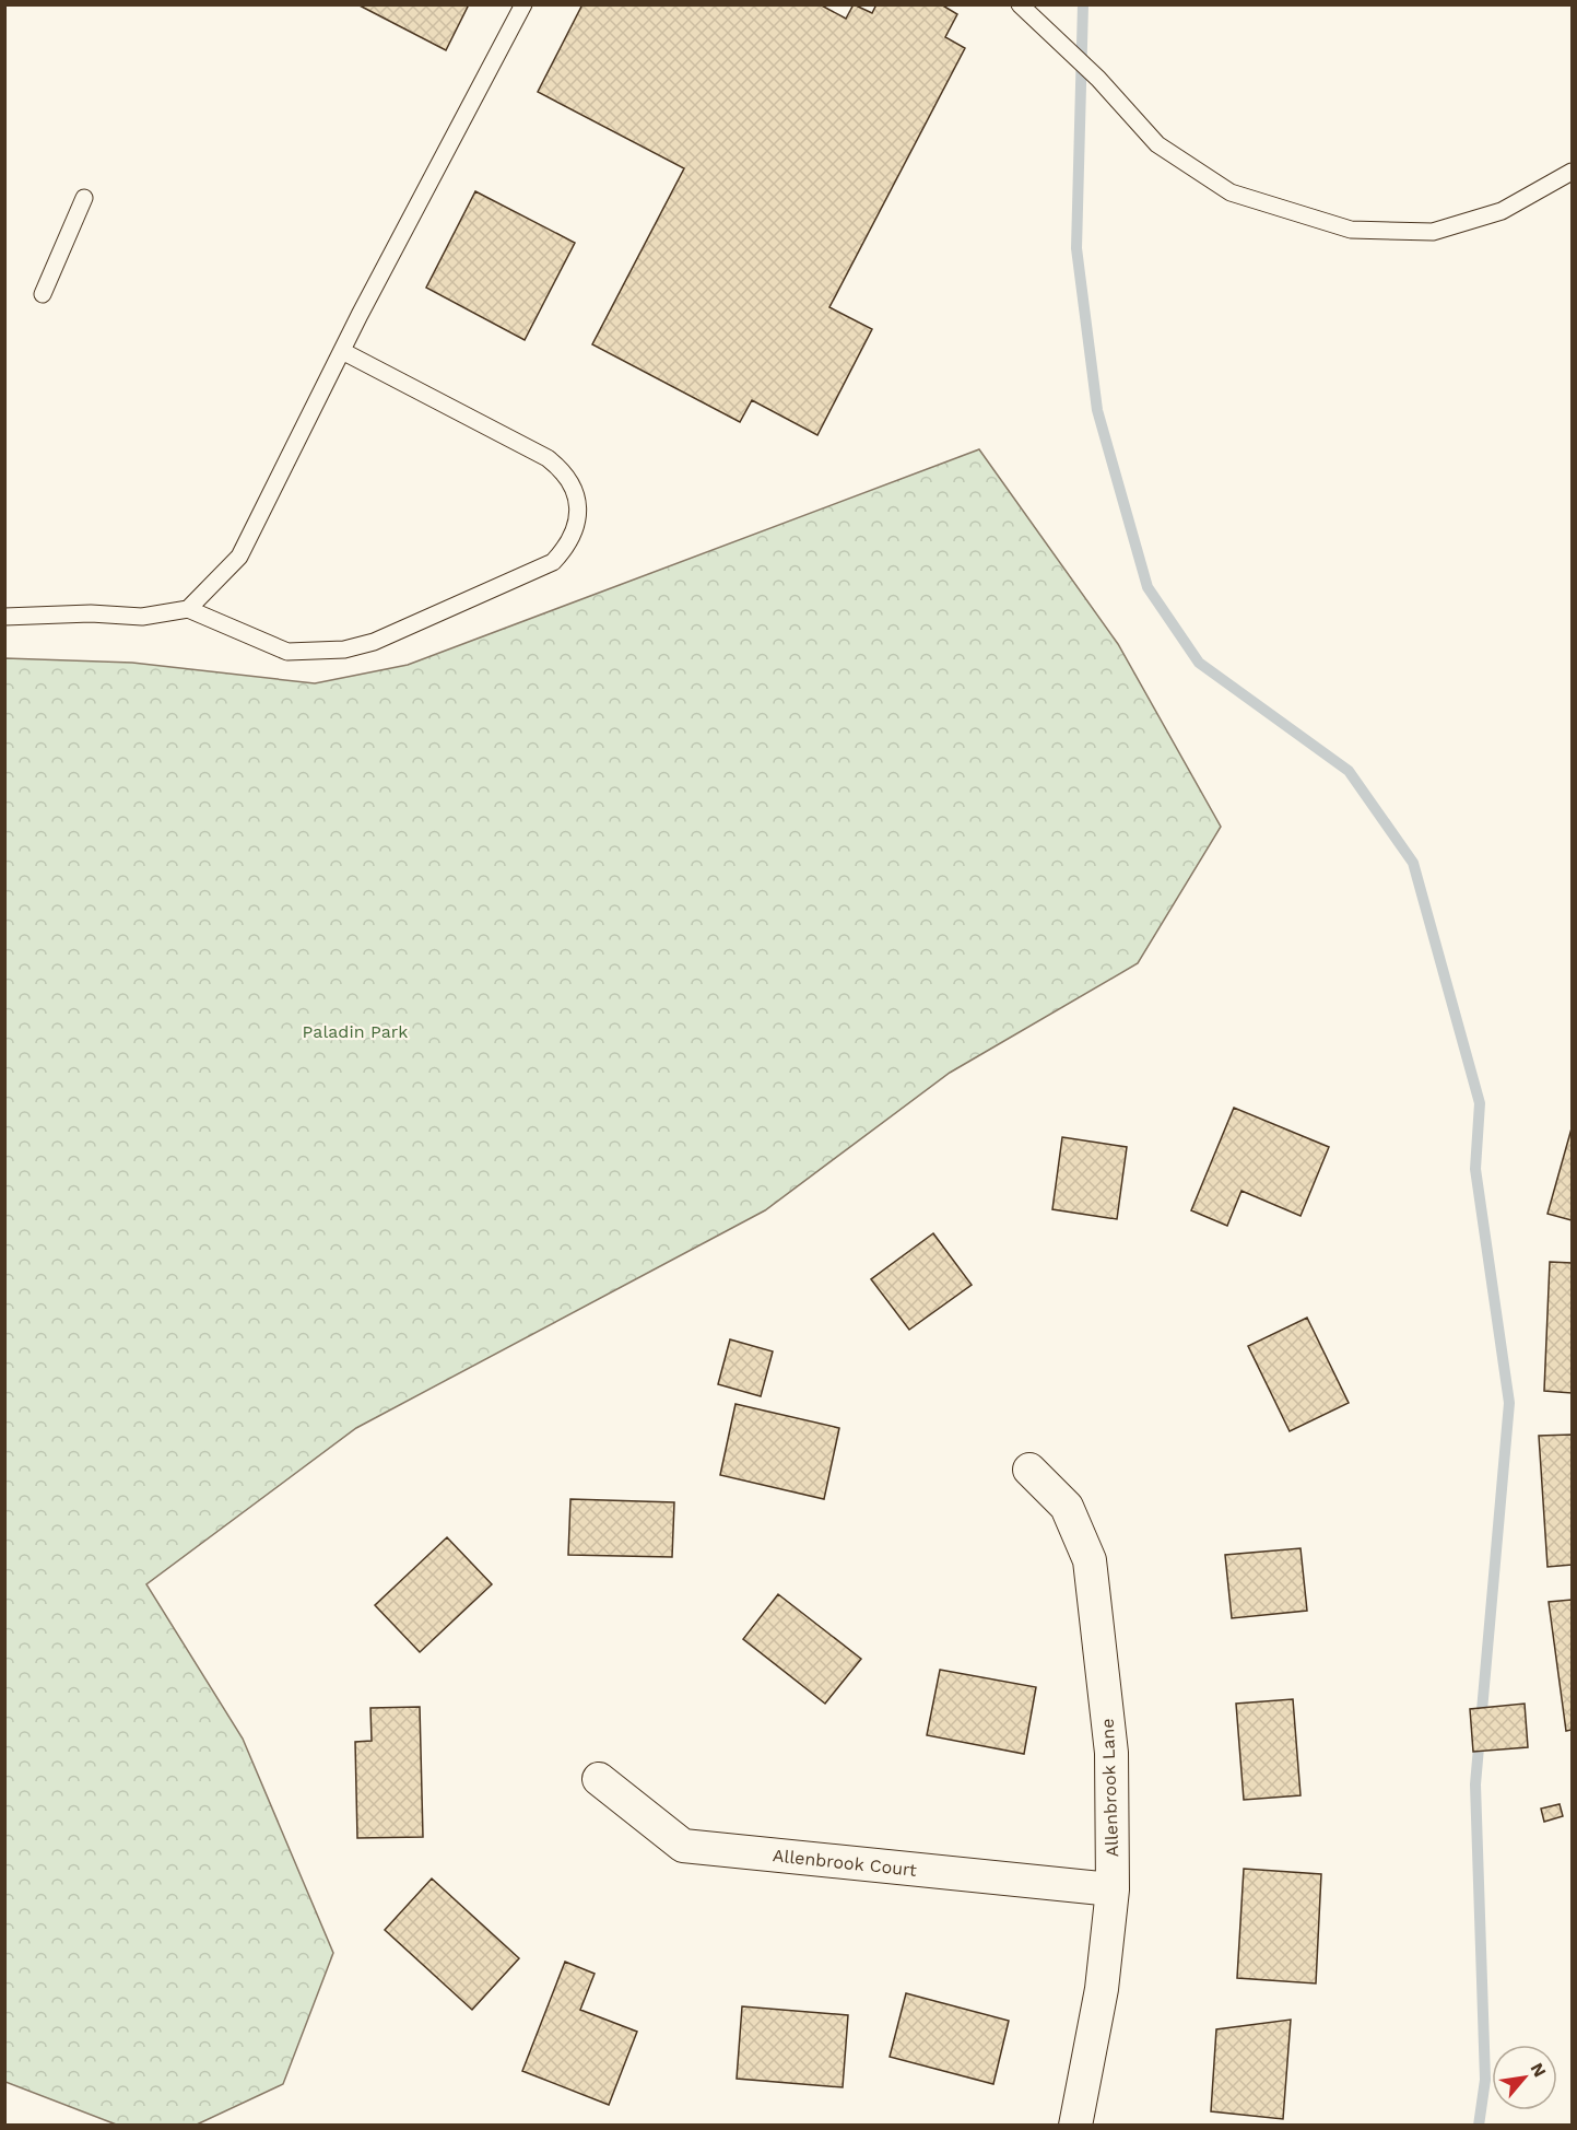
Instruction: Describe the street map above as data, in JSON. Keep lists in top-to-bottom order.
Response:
{
  "streets": {
    "street": ["Allenbrook Lane", "Allenbrook Court"]
  },
  "crossings": [
    ["Allenbrook Lane", "Allenbrook Court"]
  ],
  "parks": ["Paladin Park"],
  "north": "top right"
}
